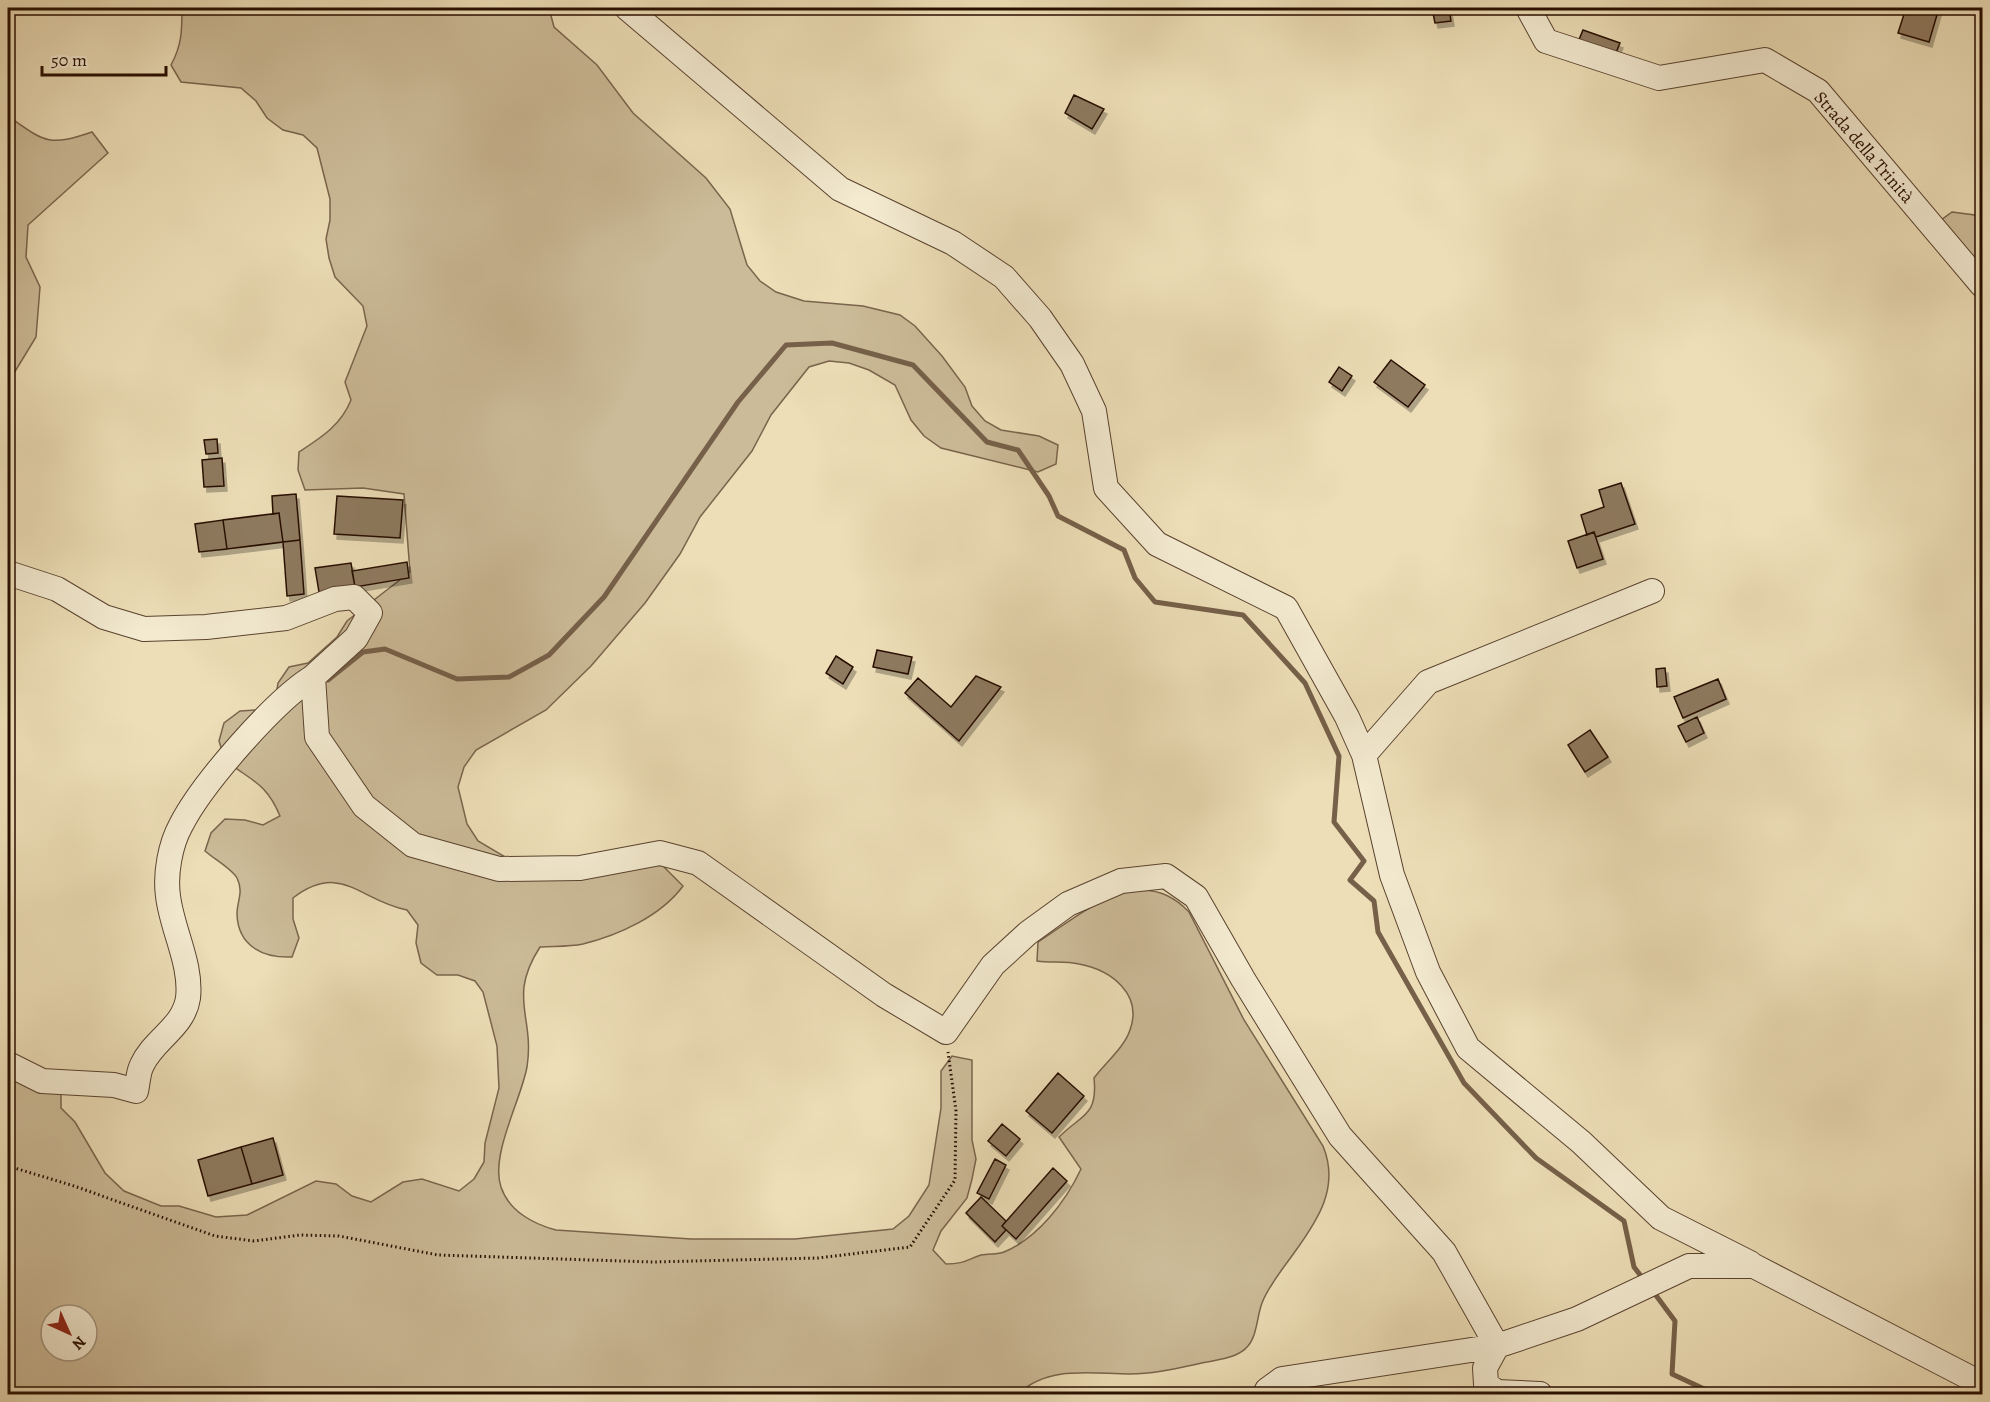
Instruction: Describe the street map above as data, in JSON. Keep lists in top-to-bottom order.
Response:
{
  "streets": {
    "street": ["Strada della Trinità"]
  },
  "scale_bar": "50 m",
  "north": "bottom right"
}
